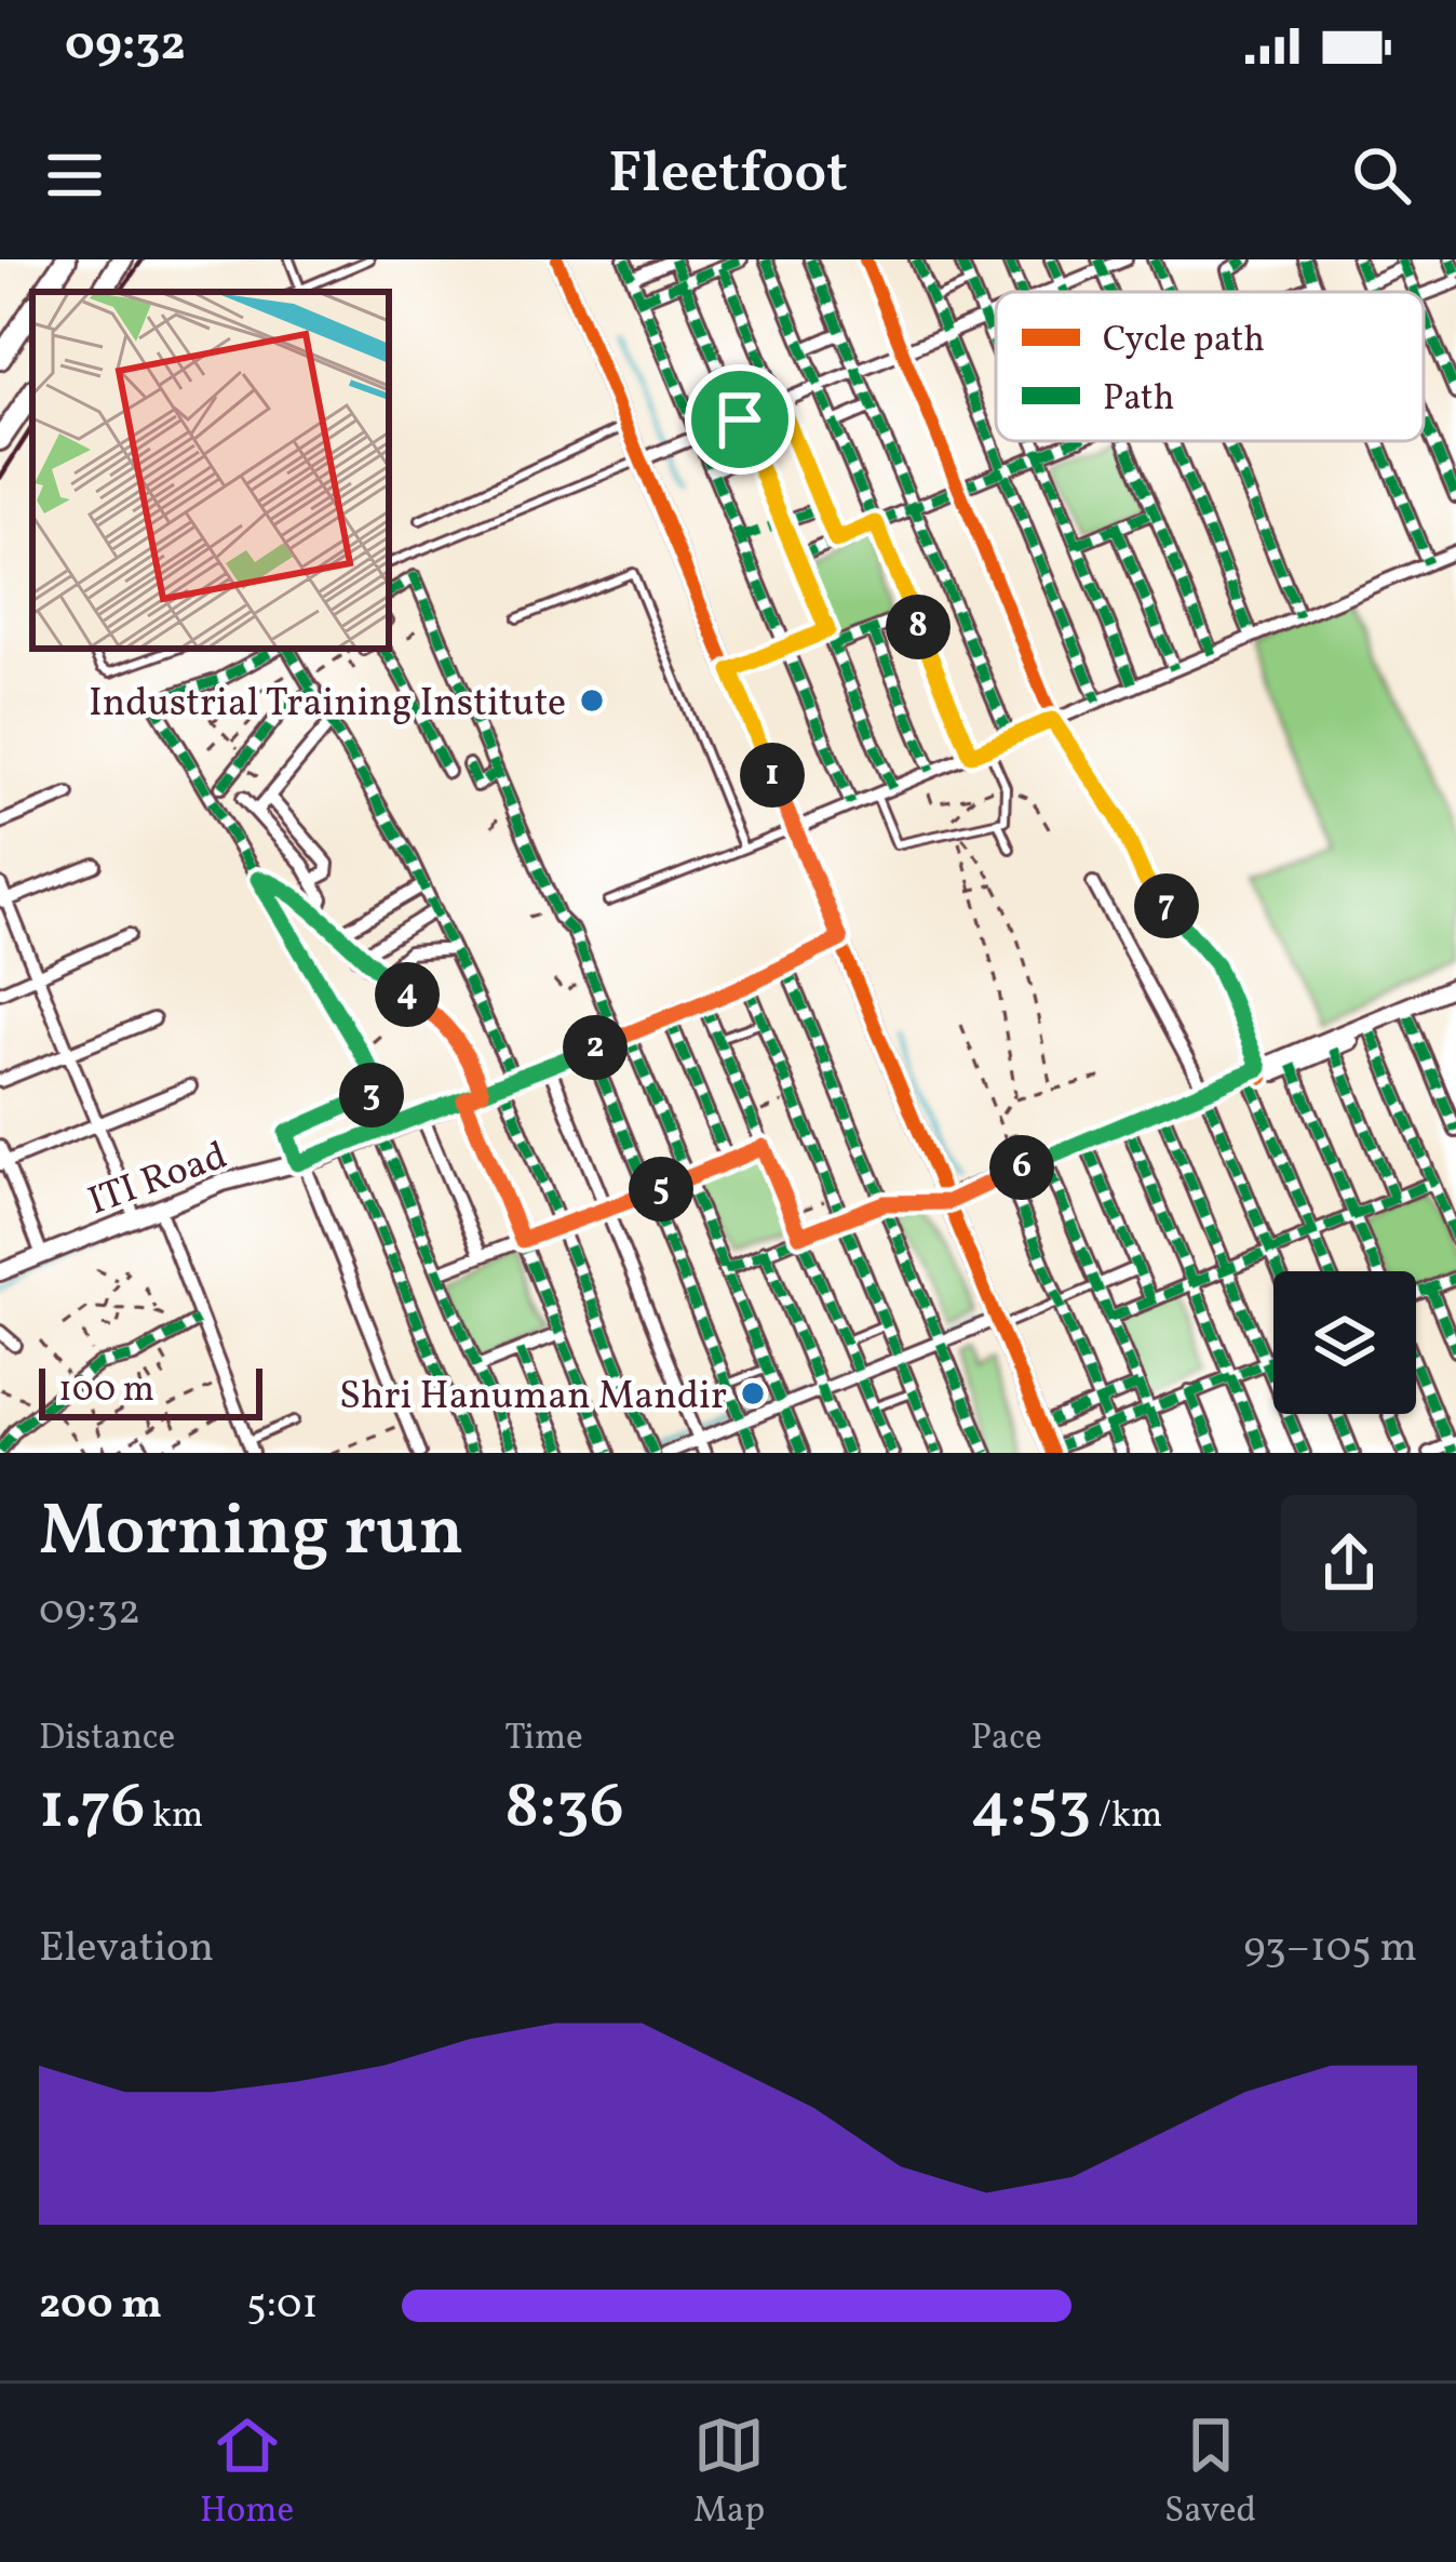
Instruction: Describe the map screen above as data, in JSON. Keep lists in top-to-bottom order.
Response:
{
  "streets": {
    "street": ["ITI Road"]
  },
  "places": ["Industrial Training Institute", "Shri Hanuman Mandir"],
  "legend": ["Cycle path", "Path"],
  "scale_bar": "100 m",
  "page": {
    "status": "09:32",
    "header": "Fleetfoot",
    "pins": [
      "8",
      "1",
      "7",
      "4",
      "2",
      "3",
      "6",
      "5"
    ],
    "scale": "100 m",
    "heading": ["Morning run", "09:32"],
    "stats": [
      ["Distance", "1.76 km"],
      ["Time", "8:36"],
      ["Pace", "4:53 /km"]
    ],
    "chart": ["Elevation", "93–105 m"],
    "list": [
      {
        "name": "200 m",
        "note": "5:01"
      }
    ],
    "tabs": ["Home", "Map", "Saved"]
  }
}
